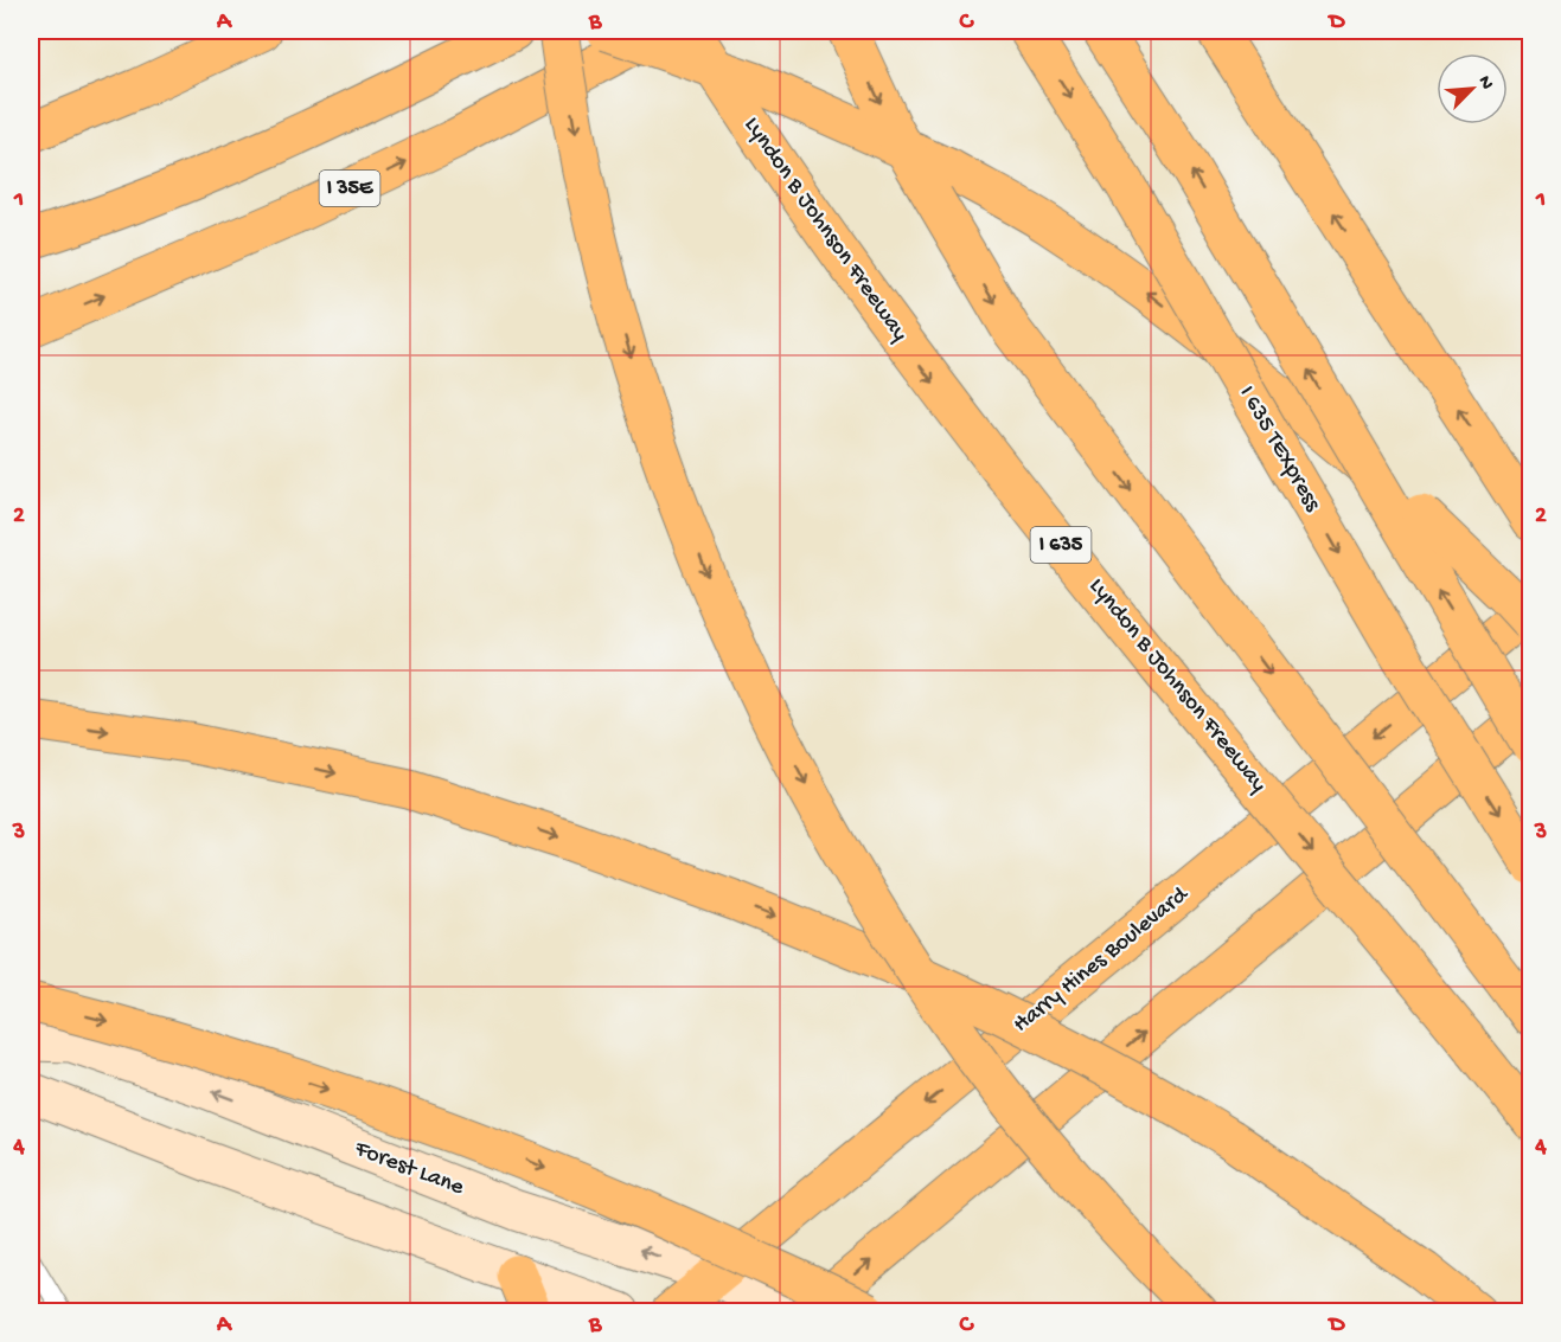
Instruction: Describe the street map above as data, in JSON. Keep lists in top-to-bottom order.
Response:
{
  "streets": {
    "main road": [
      "I 35E",
      "Lyndon B Johnson Freeway",
      "I 635 TEXpress",
      "I 635",
      "Harry Hines Boulevard",
      "Forest Lane"
    ]
  },
  "crossings": [
    ["Harry Hines Boulevard", "Forest Lane"]
  ],
  "north": "top right",
  "grid": {
    "columns": [
      "A",
      "B",
      "C",
      "D"
    ],
    "rows": [
      "1",
      "2",
      "3",
      "4"
    ]
  }
}
